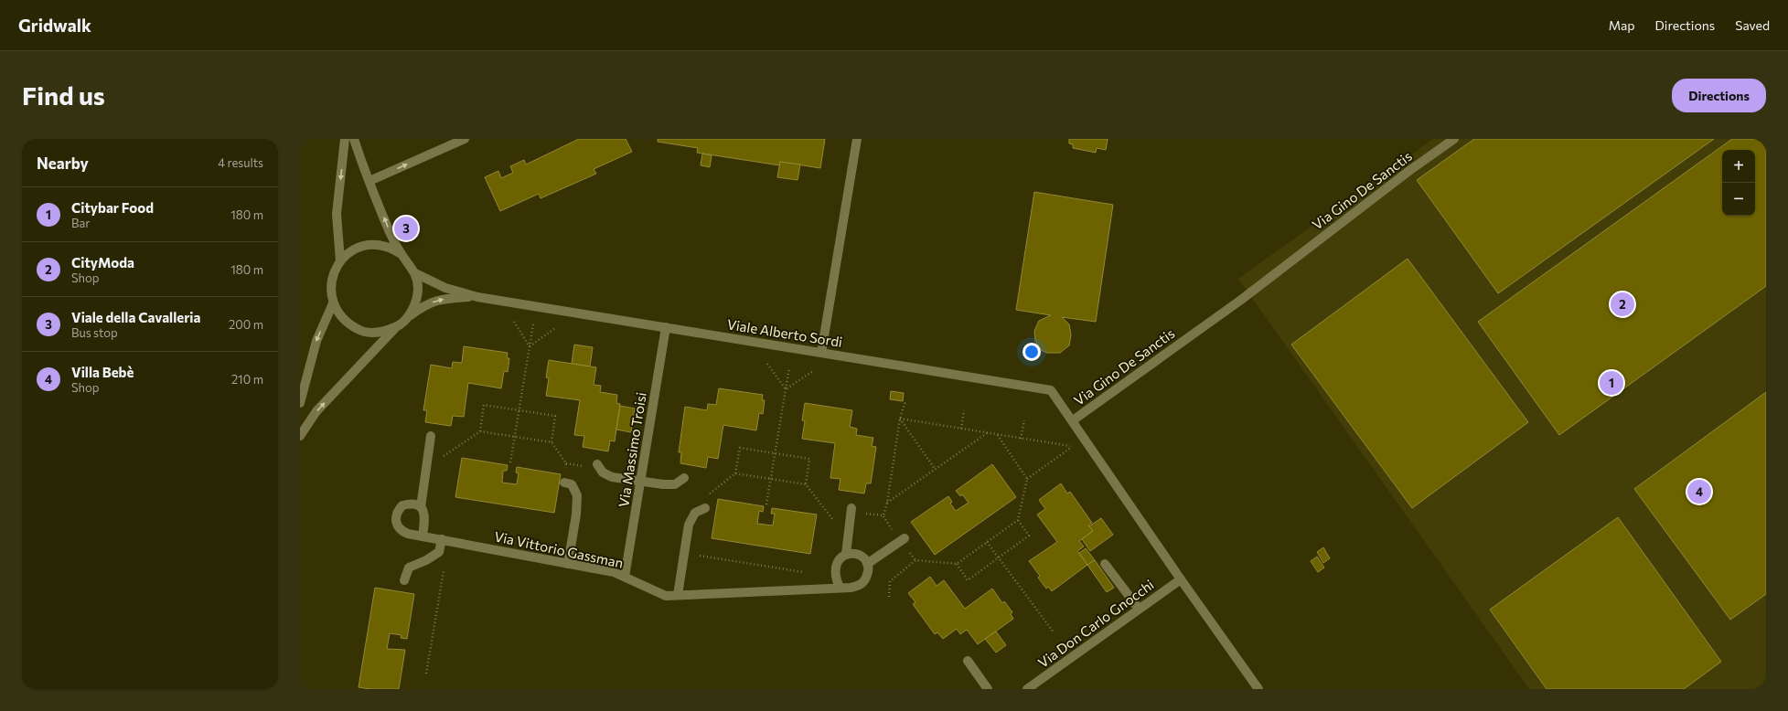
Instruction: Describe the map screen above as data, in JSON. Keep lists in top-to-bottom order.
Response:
{
  "streets": {
    "street": [
      "Via Gino De Sanctis",
      "Viale Alberto Sordi",
      "Via Massimo Troisi",
      "Via Vittorio Gassman",
      "Via Don Carlo Gnocchi"
    ]
  },
  "crossings": [
    ["Via Gino De Sanctis", "Viale Alberto Sordi"],
    ["Via Gino De Sanctis", "Via Don Carlo Gnocchi"],
    ["Viale Alberto Sordi", "Via Massimo Troisi"],
    ["Via Massimo Troisi", "Via Vittorio Gassman"]
  ],
  "page": {
    "header": "Gridwalk",
    "nav": ["Map", "Directions", "Saved"],
    "buttons": "Directions",
    "title": "Find us",
    "heading": ["Nearby", "4 results"],
    "map_buttons": ["+", "−"],
    "list": [
      {
        "mark": "1",
        "name": "Citybar Food",
        "note": "Bar",
        "value": "180 m"
      },
      {
        "mark": "2",
        "name": "CityModa",
        "note": "Shop",
        "value": "180 m"
      },
      {
        "mark": "3",
        "name": "Viale della Cavalleria",
        "note": "Bus stop",
        "value": "200 m"
      },
      {
        "mark": "4",
        "name": "Villa Bebè",
        "note": "Shop",
        "value": "210 m"
      }
    ],
    "pins": [
      "3",
      "2",
      "1",
      "4"
    ]
  }
}
